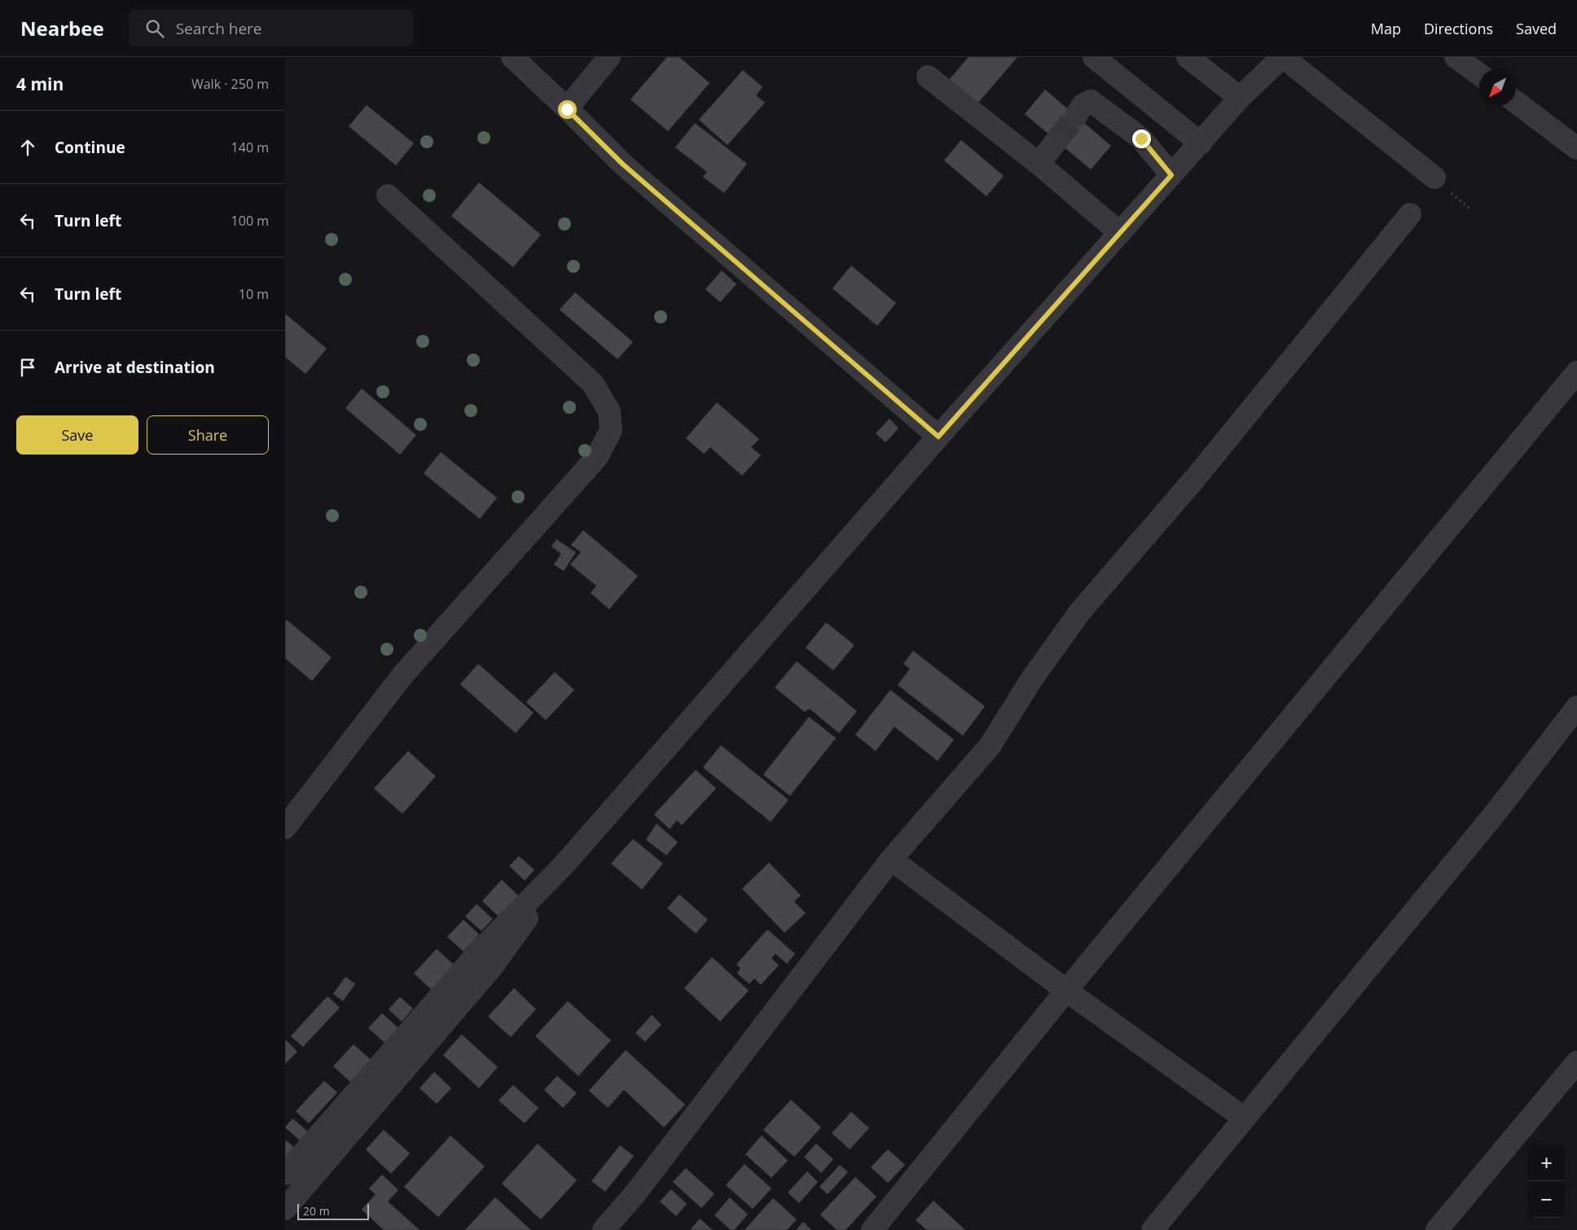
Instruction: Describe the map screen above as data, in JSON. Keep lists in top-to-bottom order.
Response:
{
  "scale_bar": "20 m",
  "north": "bottom left",
  "page": {
    "header": "Nearbee",
    "search": "Search here",
    "nav": ["Map", "Directions", "Saved"],
    "heading": ["4 min", "Walk · 250 m"],
    "list": [
      ["Continue", "140 m"],
      ["Turn left", "100 m"],
      ["Turn left", "10 m"],
      "Arrive at destination"
    ],
    "buttons": ["Save", "Share"],
    "map_buttons": ["+", "−"],
    "scale": "20 m"
  }
}
